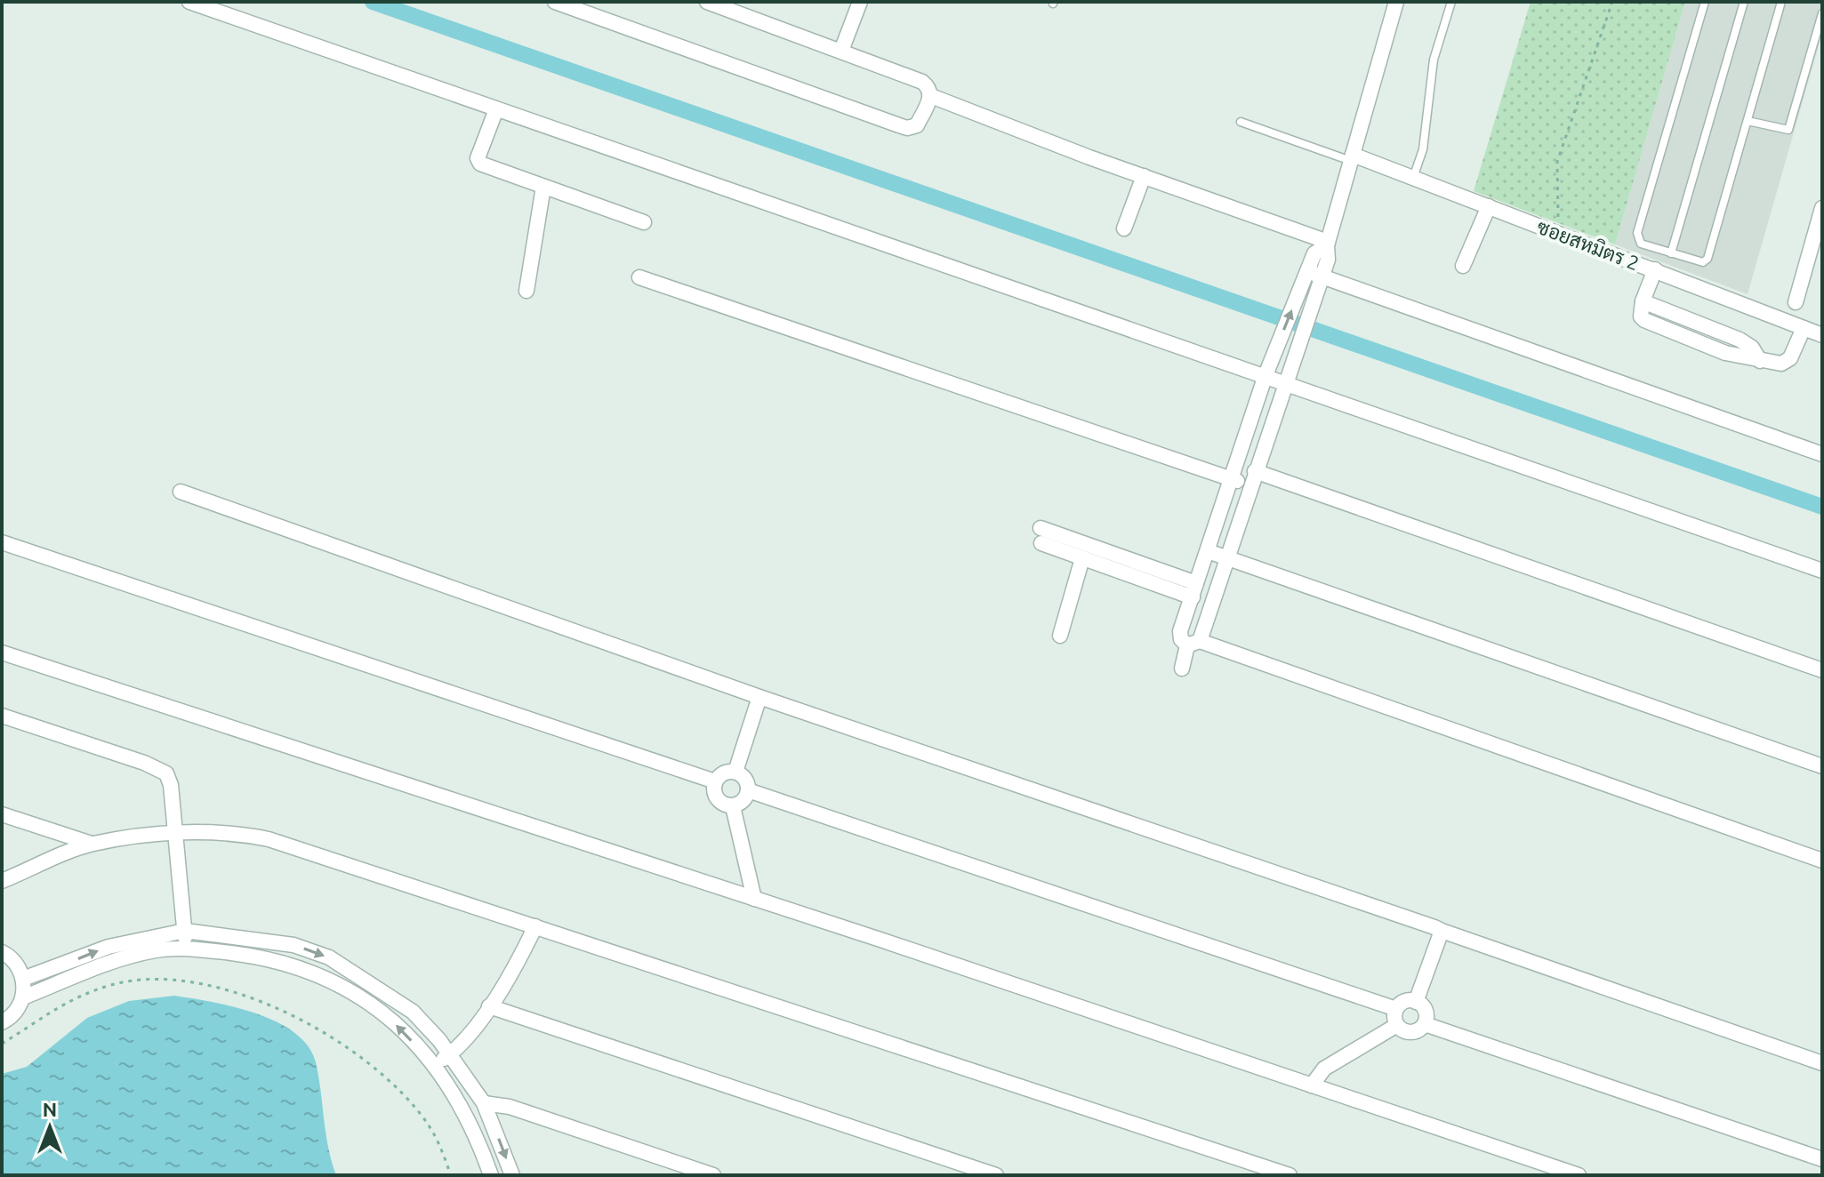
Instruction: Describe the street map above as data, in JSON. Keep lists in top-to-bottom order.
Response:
{
  "streets": {
    "street": ["ซอยสหมิตร 2"]
  },
  "north": "top"
}
